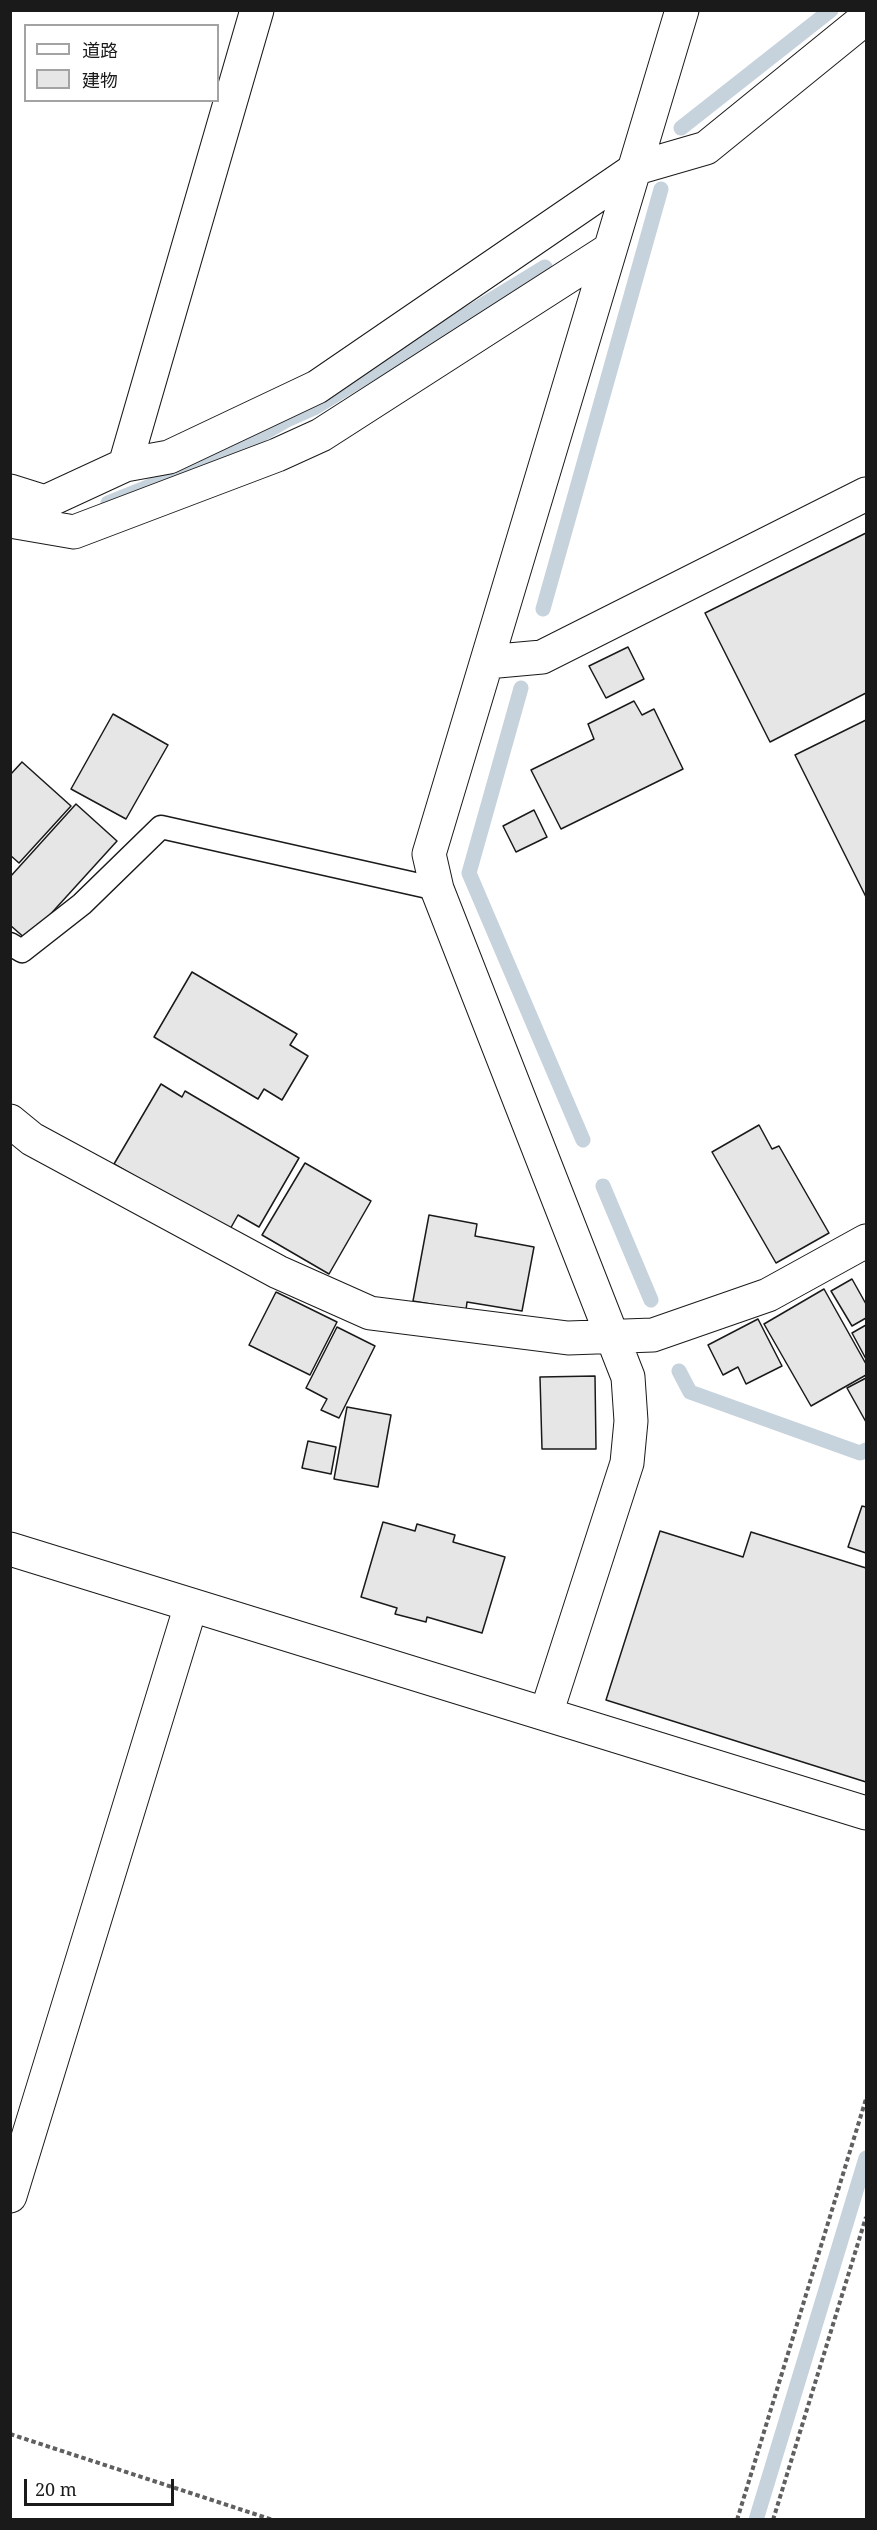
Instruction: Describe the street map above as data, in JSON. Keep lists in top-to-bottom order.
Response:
{
  "legend": ["道路", "建物"],
  "scale_bar": "20 m"
}
